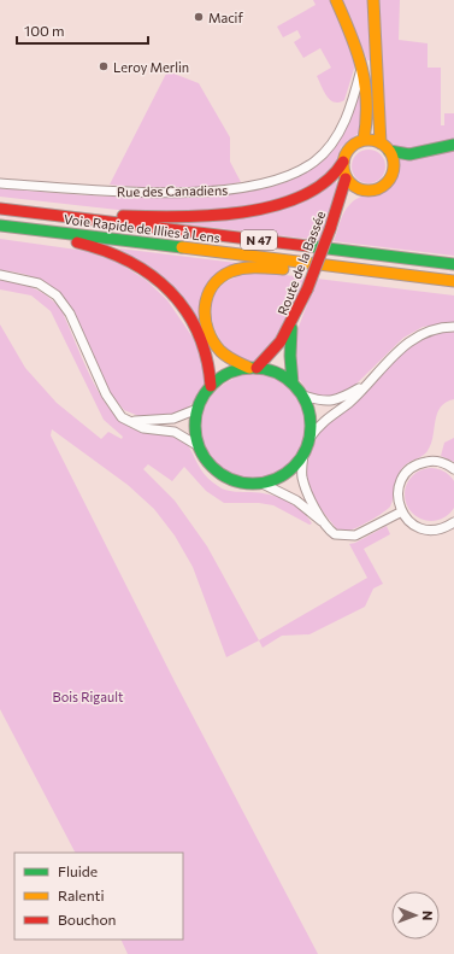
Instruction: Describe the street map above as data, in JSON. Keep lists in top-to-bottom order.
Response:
{
  "streets": {
    "main road": ["Voie Rapide de Illies à Lens", "N 47", "Route de la Bassée"],
    "street": ["Rue des Canadiens"]
  },
  "parks": ["Bois Rigault"],
  "places": ["Macif", "Leroy Merlin"],
  "legend": ["Fluide", "Ralenti", "Bouchon"],
  "scale_bar": "100 m",
  "north": "right"
}
